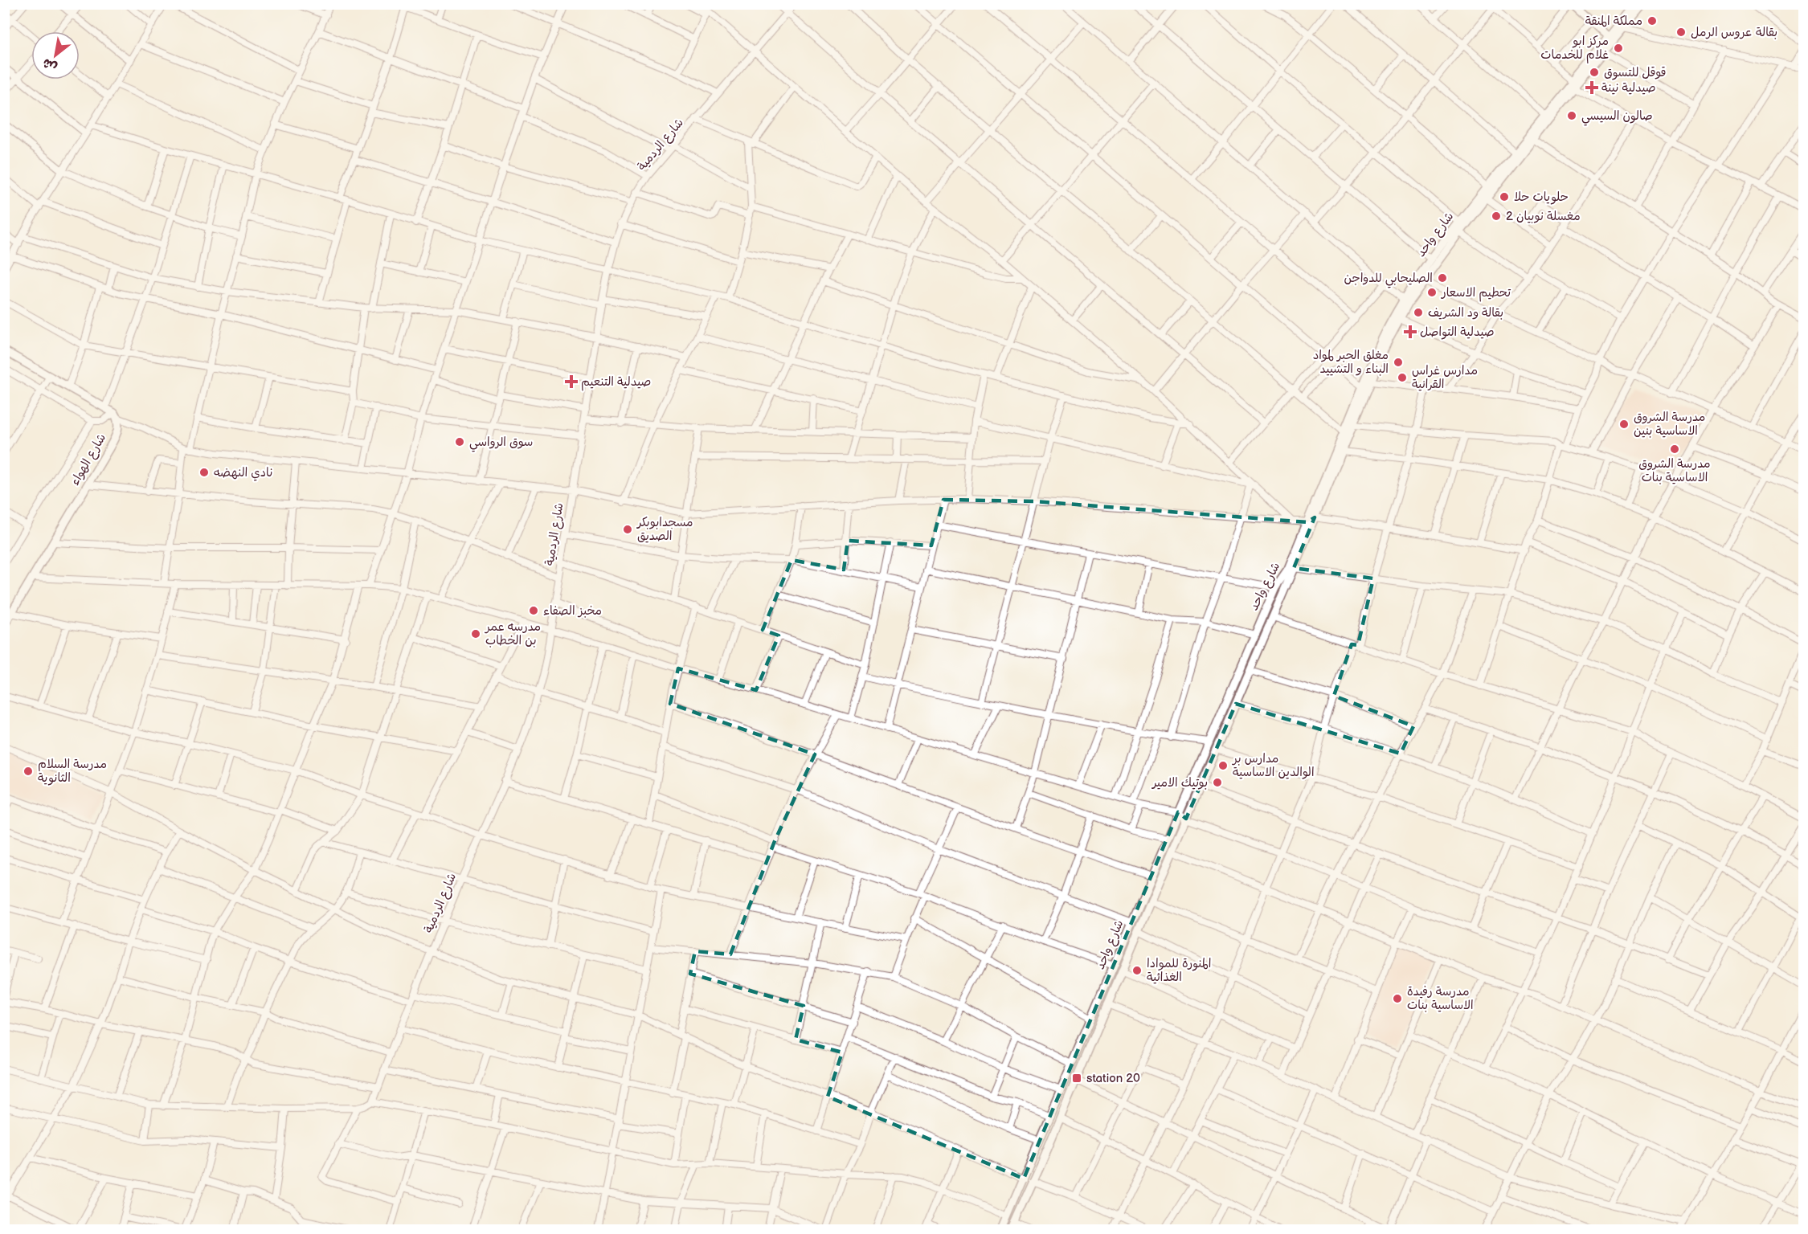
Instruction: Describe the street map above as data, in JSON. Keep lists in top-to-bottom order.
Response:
{
  "streets": {
    "street": ["شارع الردمية", "شارع واحد", "شارع الهواء"]
  },
  "places": {
    "other": [
      "مملكة المنقة",
      "بقالة عروس الرمل",
      "مركز ابو غلام للخدمات",
      "قوقل للتسوق",
      "صالون السيسي",
      "حلويات حلا",
      "مغسلة نوبيان 2",
      "الصليحابي للدواجن",
      "تحطيم الاسعار",
      "بقالة ود الشريف",
      "مغلق الحبر لمواد البناء و التشييد",
      "مدارس غراس القرانية",
      "مدرسة الشروق الاساسية بنين",
      "سوق الرواسي",
      "مدرسة الشروق الاساسية بنات",
      "نادي النهضه",
      "مسجدابوبكر الصديق",
      "مخبز الصفاء",
      "مدرسه عمر بن الخطاب",
      "مدارس بر الوالدين الاساسية",
      "مدرسة السلام الثانوية",
      "بوتيك الامير",
      "المنورة للموادا الغذائية",
      "مدرسة رفيدة الاساسية بنات"
    ],
    "health": ["صيدلية نينة", "صيدلية التواصل", "صيدلية التنعيم"],
    "transit": ["station 20"]
  },
  "north": "bottom left"
}
